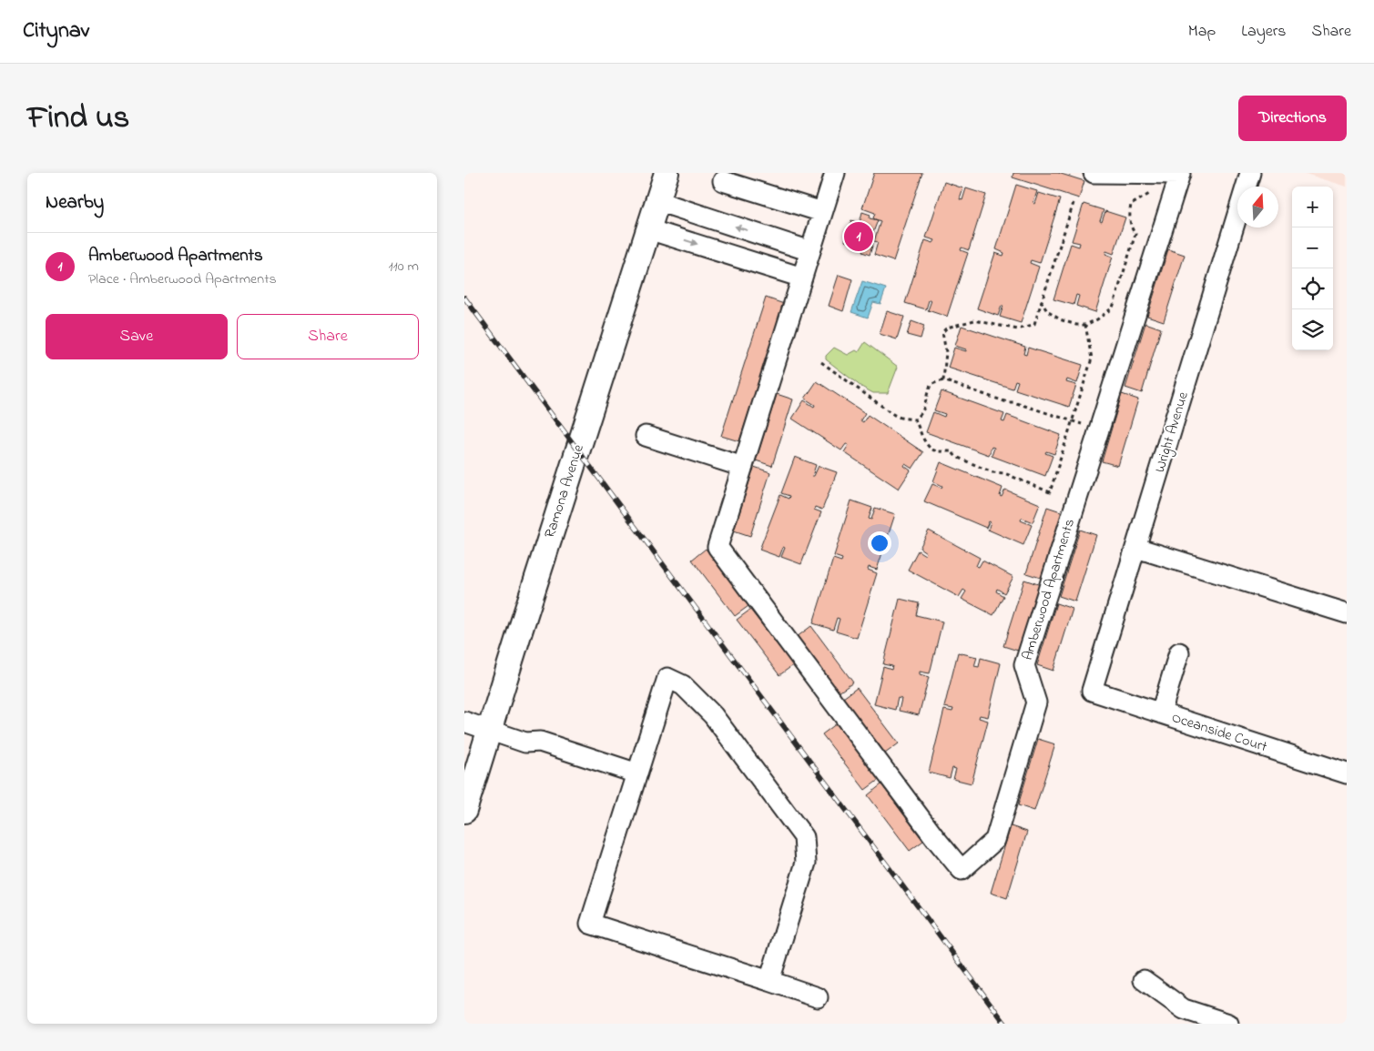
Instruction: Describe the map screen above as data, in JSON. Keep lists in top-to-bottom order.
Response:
{
  "streets": {
    "main road": ["Ramona Avenue"],
    "street": ["Wright Avenue", "Amberwood Apartments", "Oceanside Court"]
  },
  "crossings": [
    ["Wright Avenue", "Oceanside Court"]
  ],
  "north": "top",
  "page": {
    "header": "Citynav",
    "nav": ["Map", "Layers", "Share"],
    "title": "Find us",
    "buttons": [
      "Directions",
      ["Save", "Share"]
    ],
    "heading": "Nearby",
    "map_buttons": ["+", "−"],
    "pins": "1",
    "list": [
      {
        "mark": "1",
        "name": "Amberwood Apartments",
        "note": "Place · Amberwood Apartments",
        "value": "110 m"
      }
    ]
  }
}
